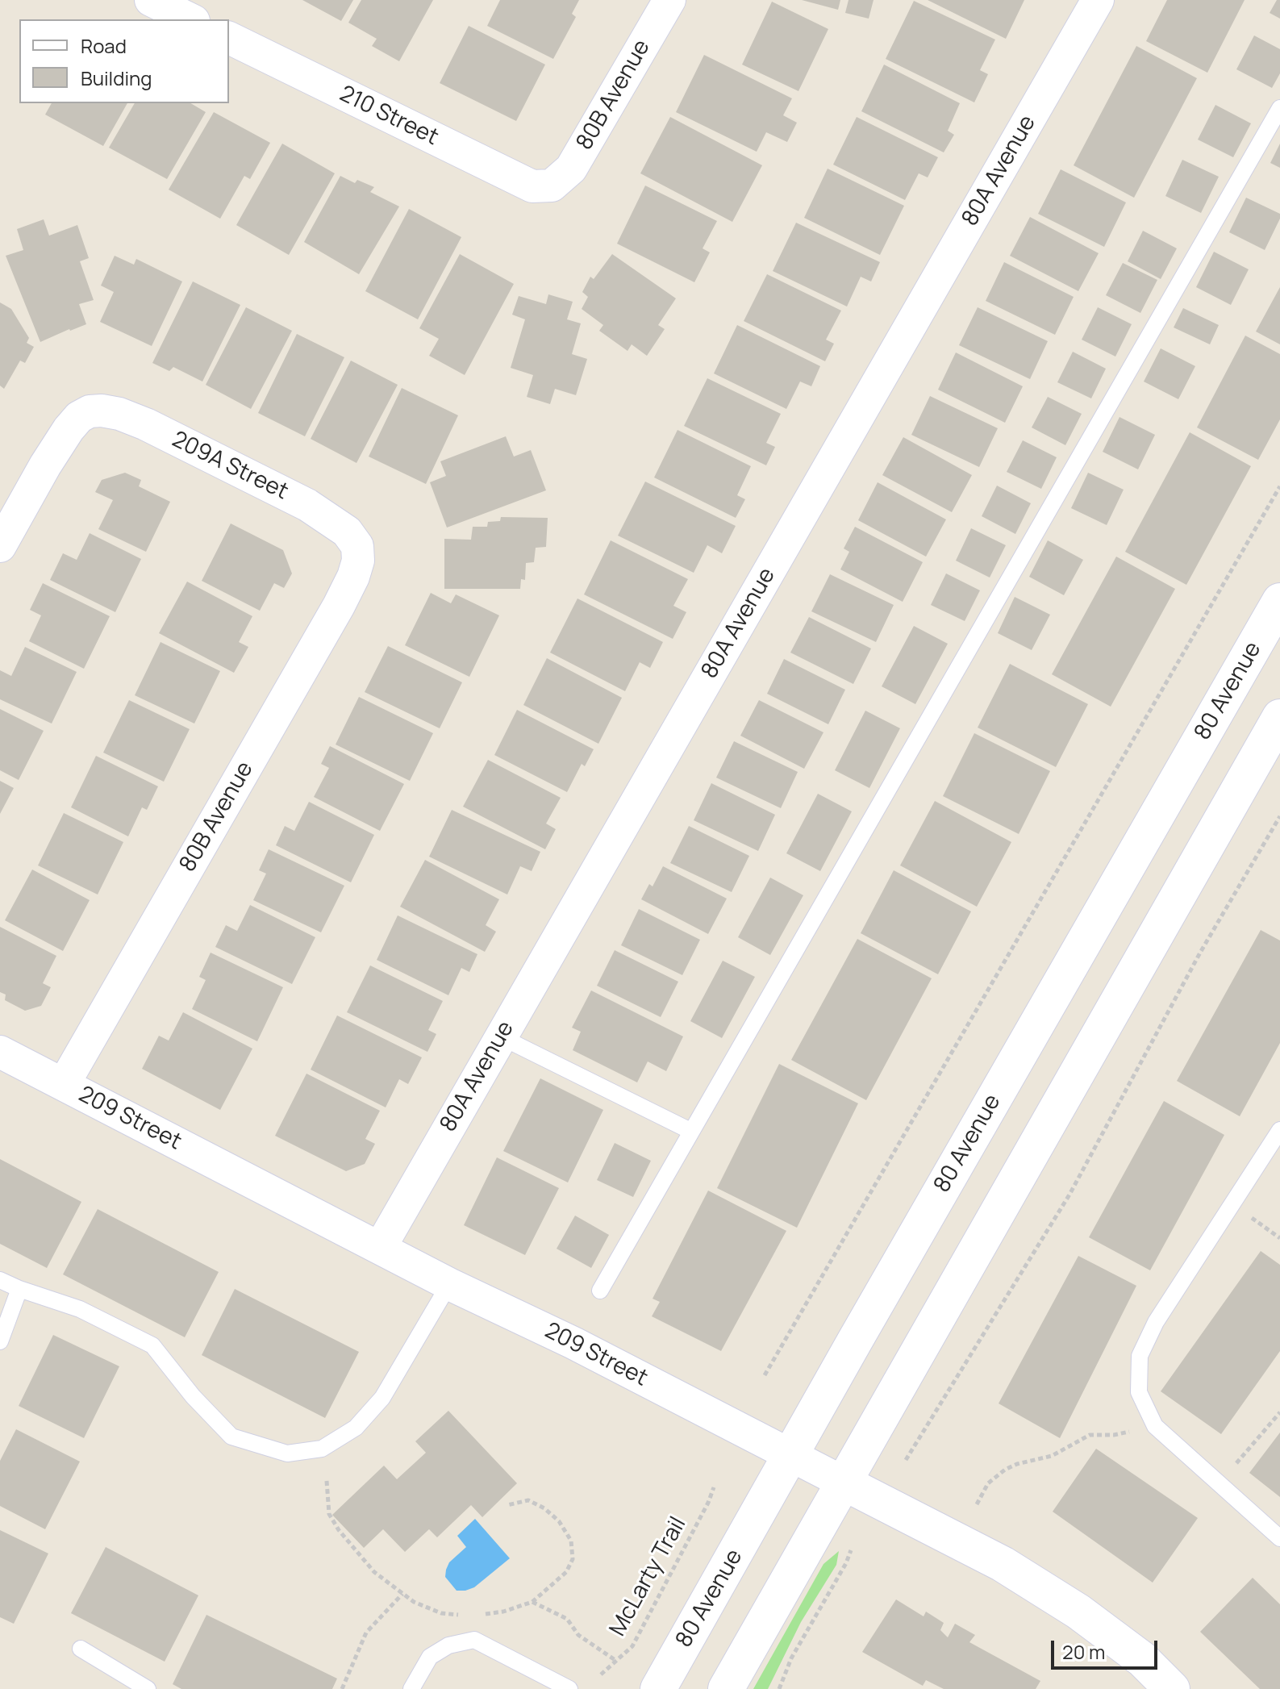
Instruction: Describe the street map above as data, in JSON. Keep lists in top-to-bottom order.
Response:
{
  "streets": {
    "main road": ["80 Avenue", "209 Street"],
    "street": [
      "80B Avenue",
      "210 Street",
      "80A Avenue",
      "209A Street"
    ],
    "path": ["McLarty Trail"]
  },
  "crossings": [
    ["80B Avenue", "210 Street"],
    ["80B Avenue", "209A Street"],
    ["80B Avenue", "209 Street"],
    ["80A Avenue", "209 Street"],
    ["80 Avenue", "209 Street"]
  ],
  "legend": ["Road", "Building"],
  "scale_bar": "20 m"
}
